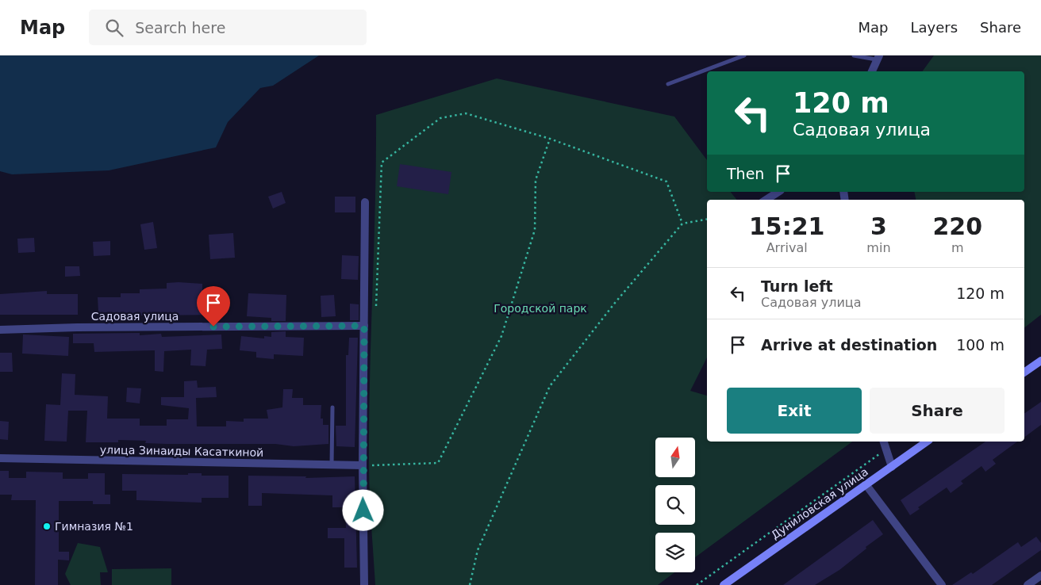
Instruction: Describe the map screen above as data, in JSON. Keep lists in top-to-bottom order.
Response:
{
  "streets": {
    "main road": ["Дуниловская улица"],
    "street": ["Садовая улица", "улица Зинаиды Касаткиной"]
  },
  "parks": ["Городской парк"],
  "places": ["Гимназия №1"],
  "north": "top",
  "page": {
    "header": "Map",
    "search": "Search here",
    "nav": ["Map", "Layers", "Share"],
    "turn": ["120 m", "Садовая улица"],
    "then": "Then",
    "eta": [
      "15:21",
      "Arrival",
      "3",
      "min",
      "220",
      "m"
    ],
    "list": [
      {
        "name": "Turn left",
        "note": "Садовая улица",
        "value": "120 m"
      },
      {
        "name": "Arrive at destination",
        "value": "100 m"
      }
    ],
    "buttons": ["Exit", "Share"]
  }
}
